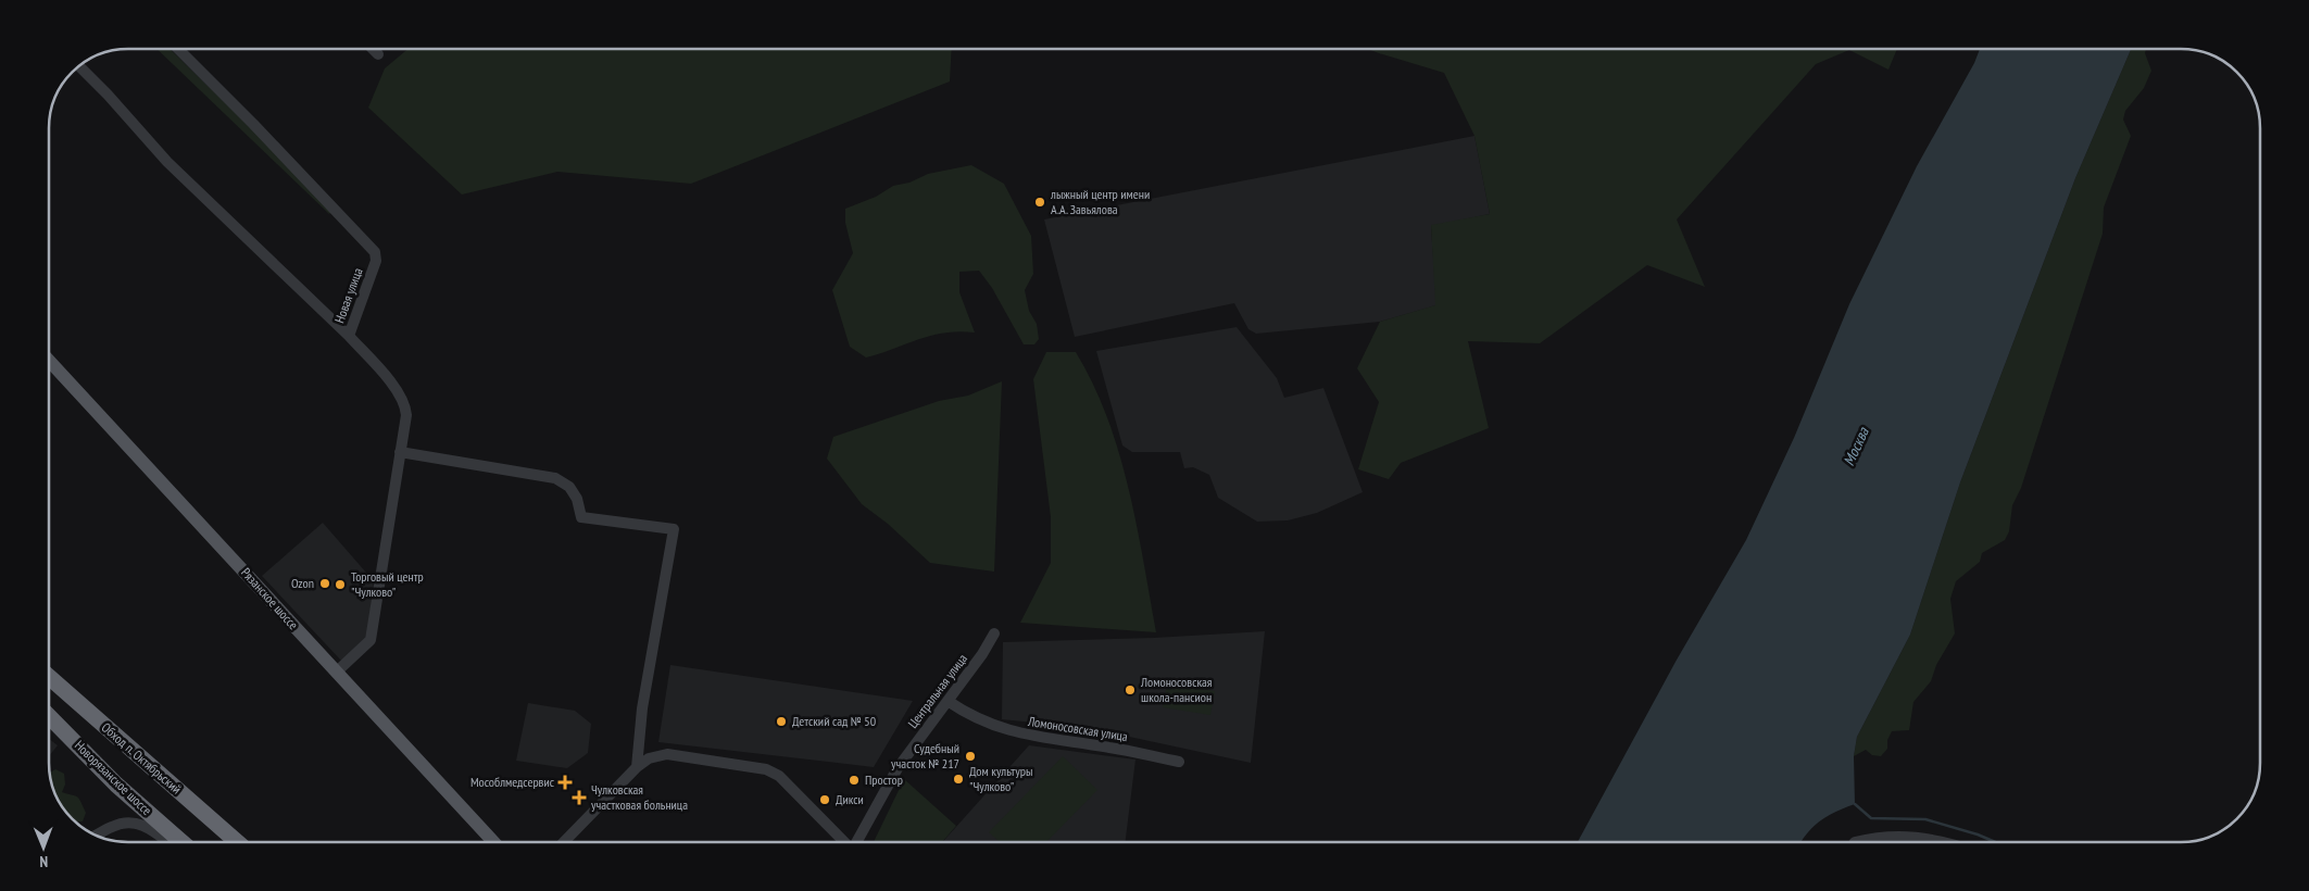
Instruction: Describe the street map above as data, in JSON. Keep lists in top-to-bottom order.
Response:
{
  "streets": {
    "highway": ["Обход п. Октябрьский", "Новорязанское шоссе"],
    "main road": ["Рязанское шоссе"],
    "street": ["Новая улица", "Центральная улица", "Ломоносовская улица"]
  },
  "crossings": [
    ["Новая улица", "Рязанское шоссе"],
    ["Центральная улица", "Ломоносовская улица"]
  ],
  "water": ["Москва"],
  "places": {
    "other": [
      "лыжный центр имени А.А. Завьялова",
      "Ozon",
      "Торговый центр \"Чулково\"",
      "Ломоносовская школа-пансион",
      "Детский сад № 50",
      "Судебный участок № 217",
      "Дом культуры \"Чулково\"",
      "Простор",
      "Дикси"
    ],
    "health": ["Мособлмедсервис", "Чулковская участковая больница"]
  },
  "north": "bottom"
}
